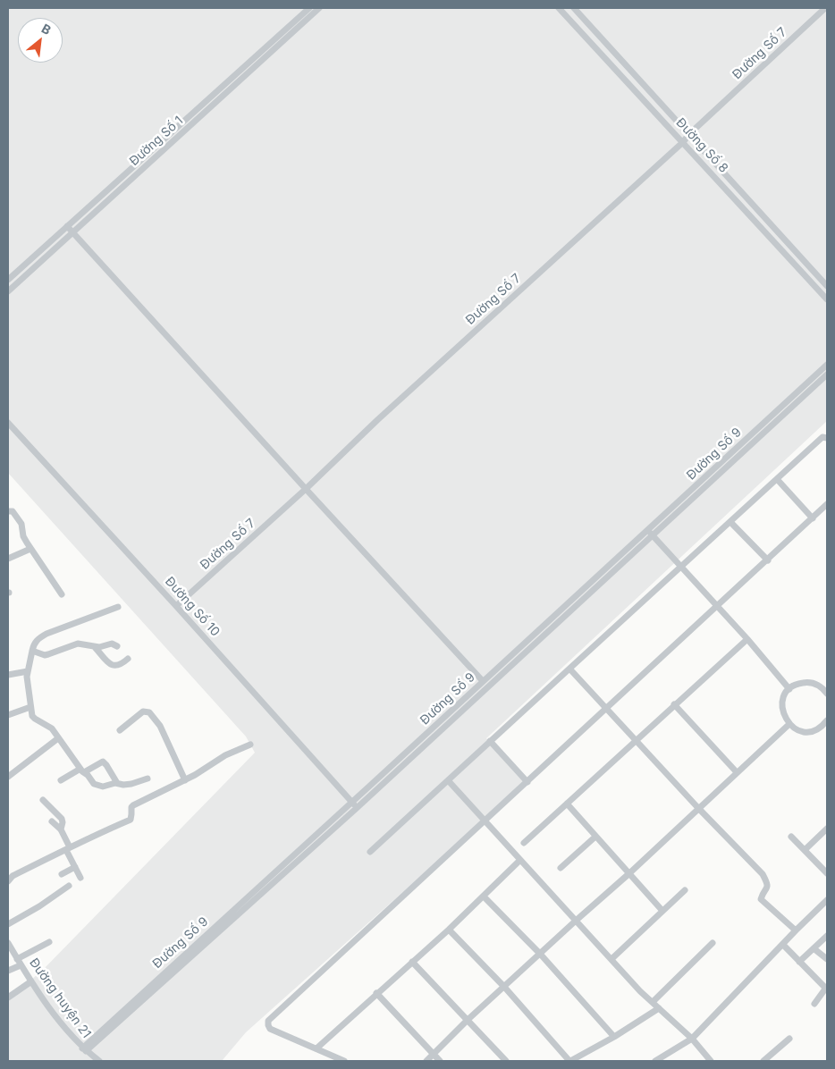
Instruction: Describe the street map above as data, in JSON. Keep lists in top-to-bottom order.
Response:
{
  "streets": {
    "street": [
      "Đường Số 7",
      "Đường Số 1",
      "Đường Số 8",
      "Đường Số 9",
      "Đường Số 10",
      "Đường huyện 21"
    ]
  },
  "crossings": [
    ["Đường Số 7", "Đường Số 8"],
    ["Đường Số 7", "Đường Số 10"],
    ["Đường Số 9", "Đường Số 10"],
    ["Đường Số 9", "Đường huyện 21"]
  ],
  "north": "top right"
}
